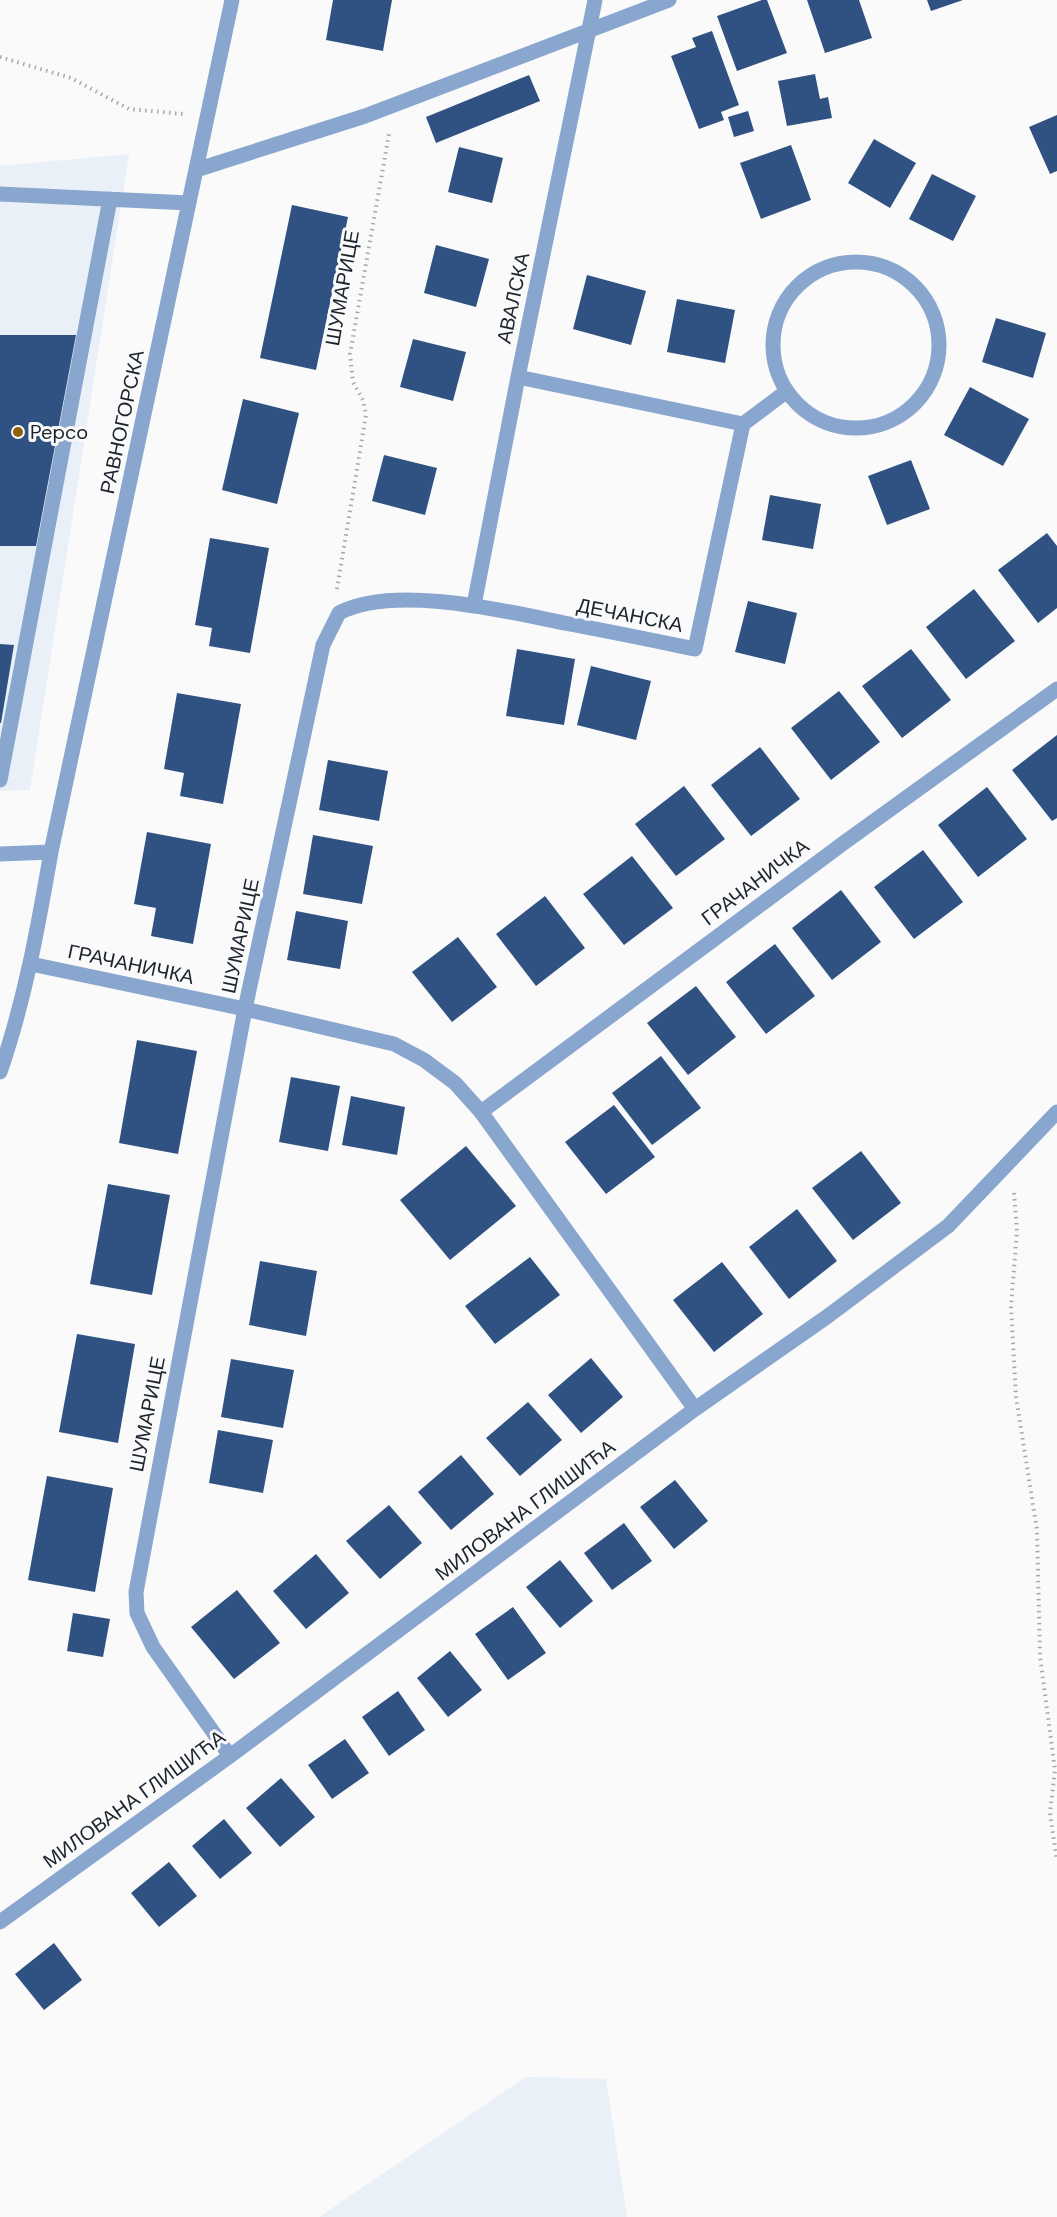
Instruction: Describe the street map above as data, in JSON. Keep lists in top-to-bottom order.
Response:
{
  "streets": {
    "street": [
      "ШУМАРИЦЕ",
      "АВАЛСКА",
      "РАВНОГОРСКА",
      "ДЕЧАНСКА",
      "ГРАЧАНИЧКА",
      "МИЛОВАНА ГЛИШИЋА"
    ]
  },
  "crossings": [
    ["ШУМАРИЦЕ", "ГРАЧАНИЧКА"],
    ["ШУМАРИЦЕ", "МИЛОВАНА ГЛИШИЋА"],
    ["АВАЛСКА", "ДЕЧАНСКА"],
    ["РАВНОГОРСКА", "ГРАЧАНИЧКА"],
    ["ГРАЧАНИЧКА", "МИЛОВАНА ГЛИШИЋА"]
  ],
  "places": ["Pepco"]
}
